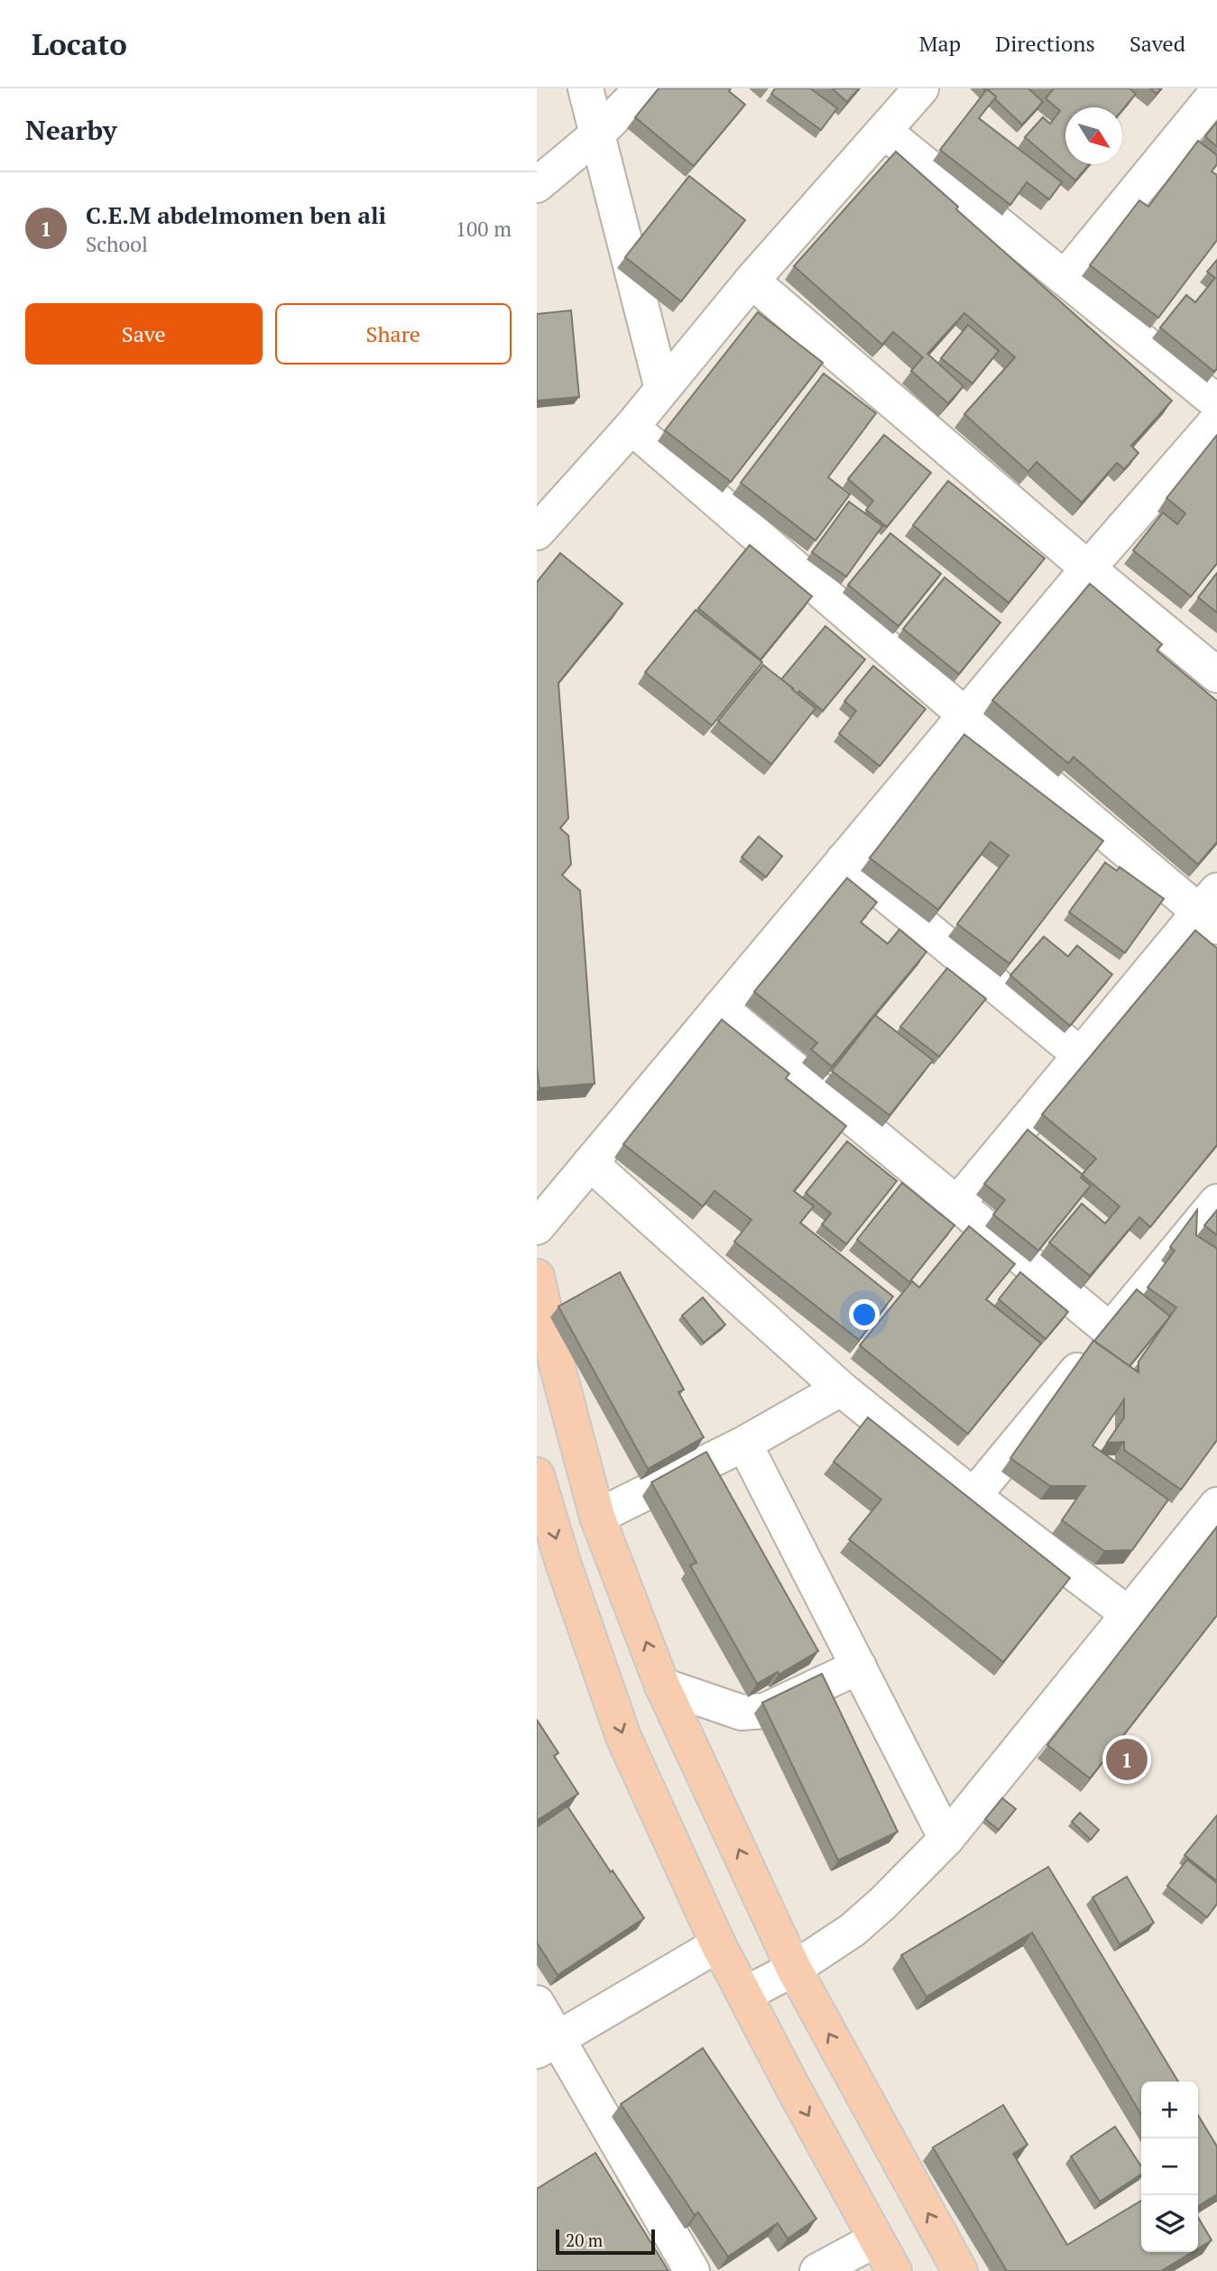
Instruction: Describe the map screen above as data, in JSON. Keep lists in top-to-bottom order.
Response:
{
  "scale_bar": "20 m",
  "north": "bottom right",
  "page": {
    "header": "Locato",
    "nav": ["Map", "Directions", "Saved"],
    "heading": "Nearby",
    "list": [
      {
        "mark": "1",
        "name": "C.E.M abdelmomen ben ali",
        "note": "School",
        "value": "100 m"
      }
    ],
    "buttons": ["Save", "Share"],
    "pins": "1",
    "map_buttons": ["+", "−"],
    "scale": "20 m"
  }
}
